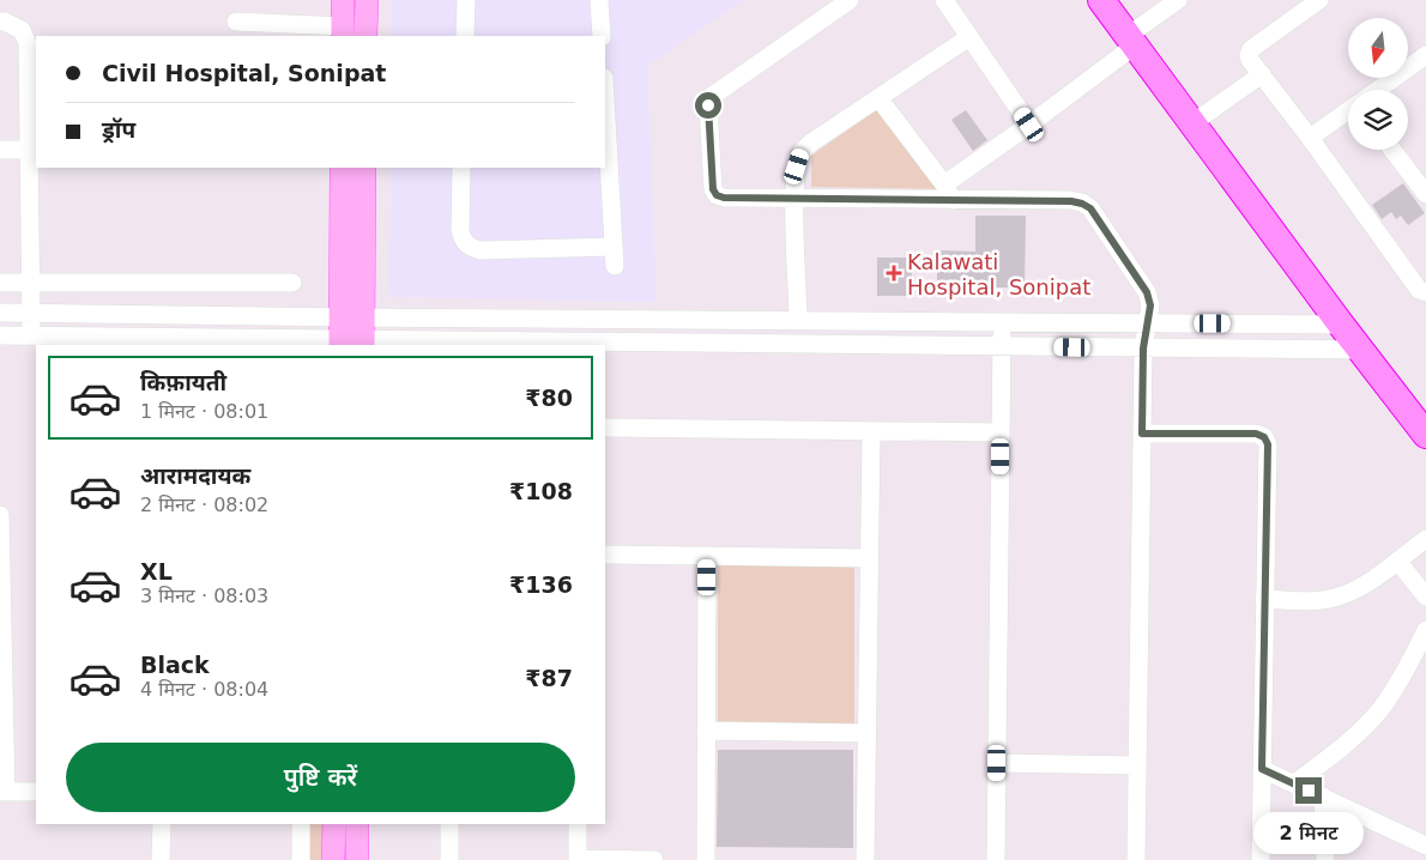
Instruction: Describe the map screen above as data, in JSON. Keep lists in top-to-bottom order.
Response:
{
  "places": {
    "health": ["Kalawati Hospital, Sonipat"]
  },
  "north": "bottom",
  "page": {
    "banner": ["Civil Hospital, Sonipat", "ड्रॉप"],
    "list": [
      {
        "name": "किफ़ायती",
        "note": "1 मिनट · 08:01",
        "value": "₹80"
      },
      {
        "name": "आरामदायक",
        "note": "2 मिनट · 08:02",
        "value": "₹108"
      },
      {
        "name": "XL",
        "note": "3 मिनट · 08:03",
        "value": "₹136"
      },
      {
        "name": "Black",
        "note": "4 मिनट · 08:04",
        "value": "₹87"
      }
    ],
    "buttons": "पुष्टि करें",
    "bubble": "2 मिनट"
  }
}
